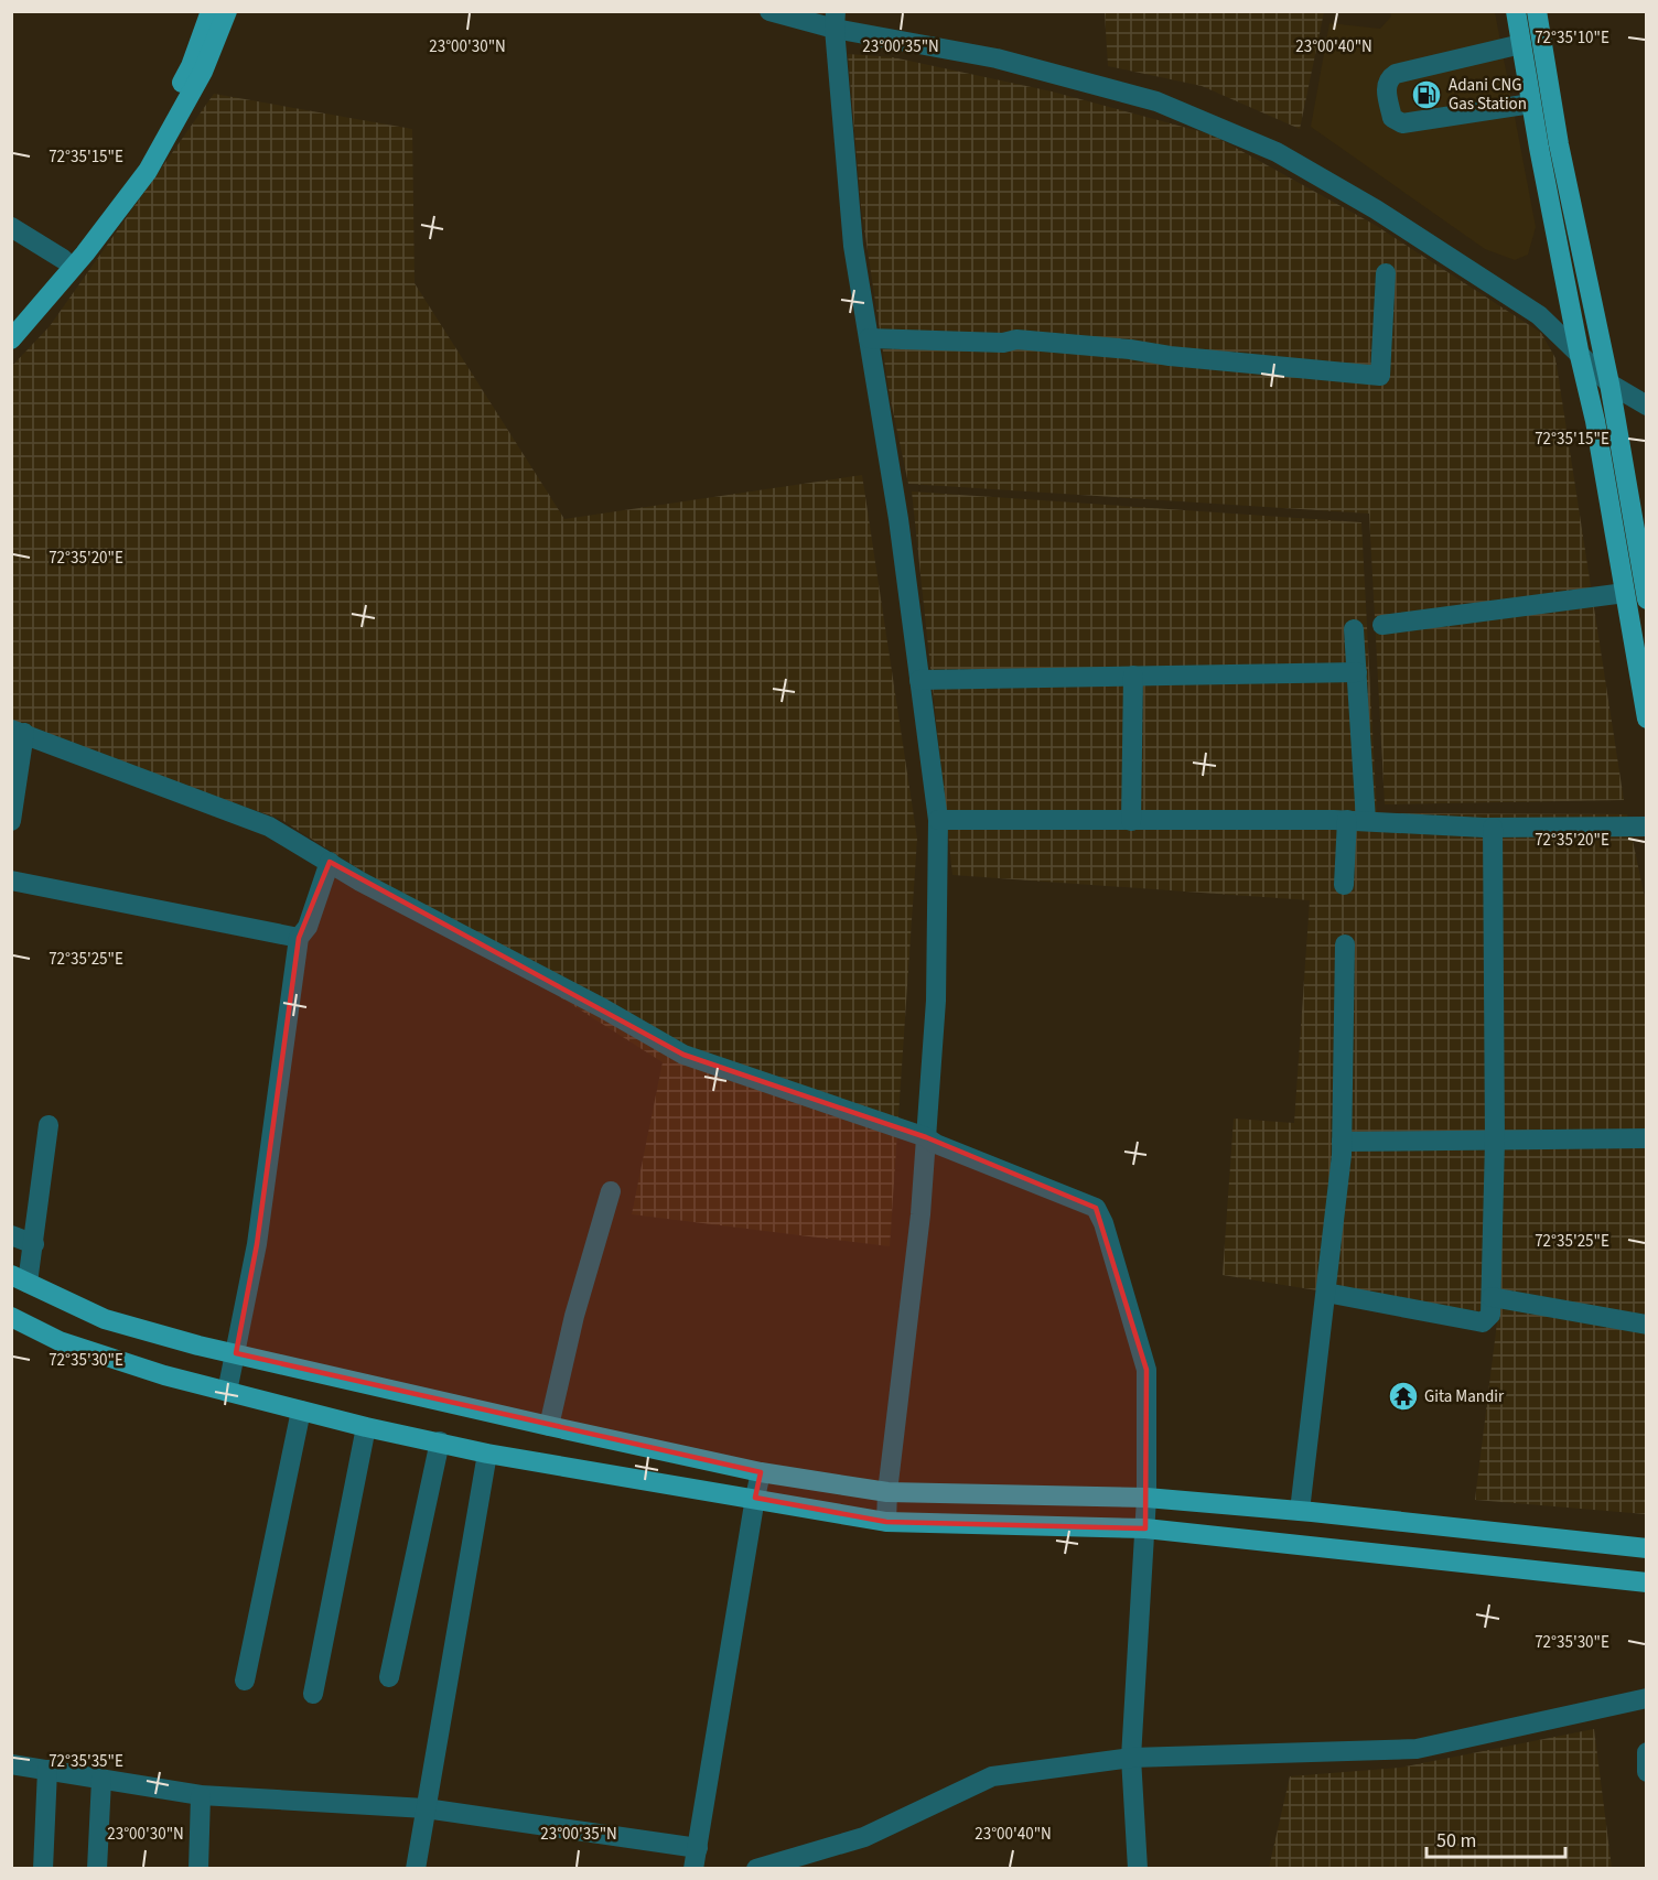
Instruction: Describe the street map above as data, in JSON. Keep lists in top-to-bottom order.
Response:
{
  "places": {
    "fuel station": ["Adani CNG Gas Station"],
    "temple": ["Gita Mandir"]
  },
  "scale_bar": "50 m",
  "coordinates": [
    "72°35'10\"E",
    "23°00'30\"N",
    "23°00'35\"N",
    "23°00'40\"N",
    "72°35'15\"E",
    "72°35'20\"E",
    "72°35'25\"E",
    "72°35'30\"E",
    "72°35'35\"E"
  ]
}
